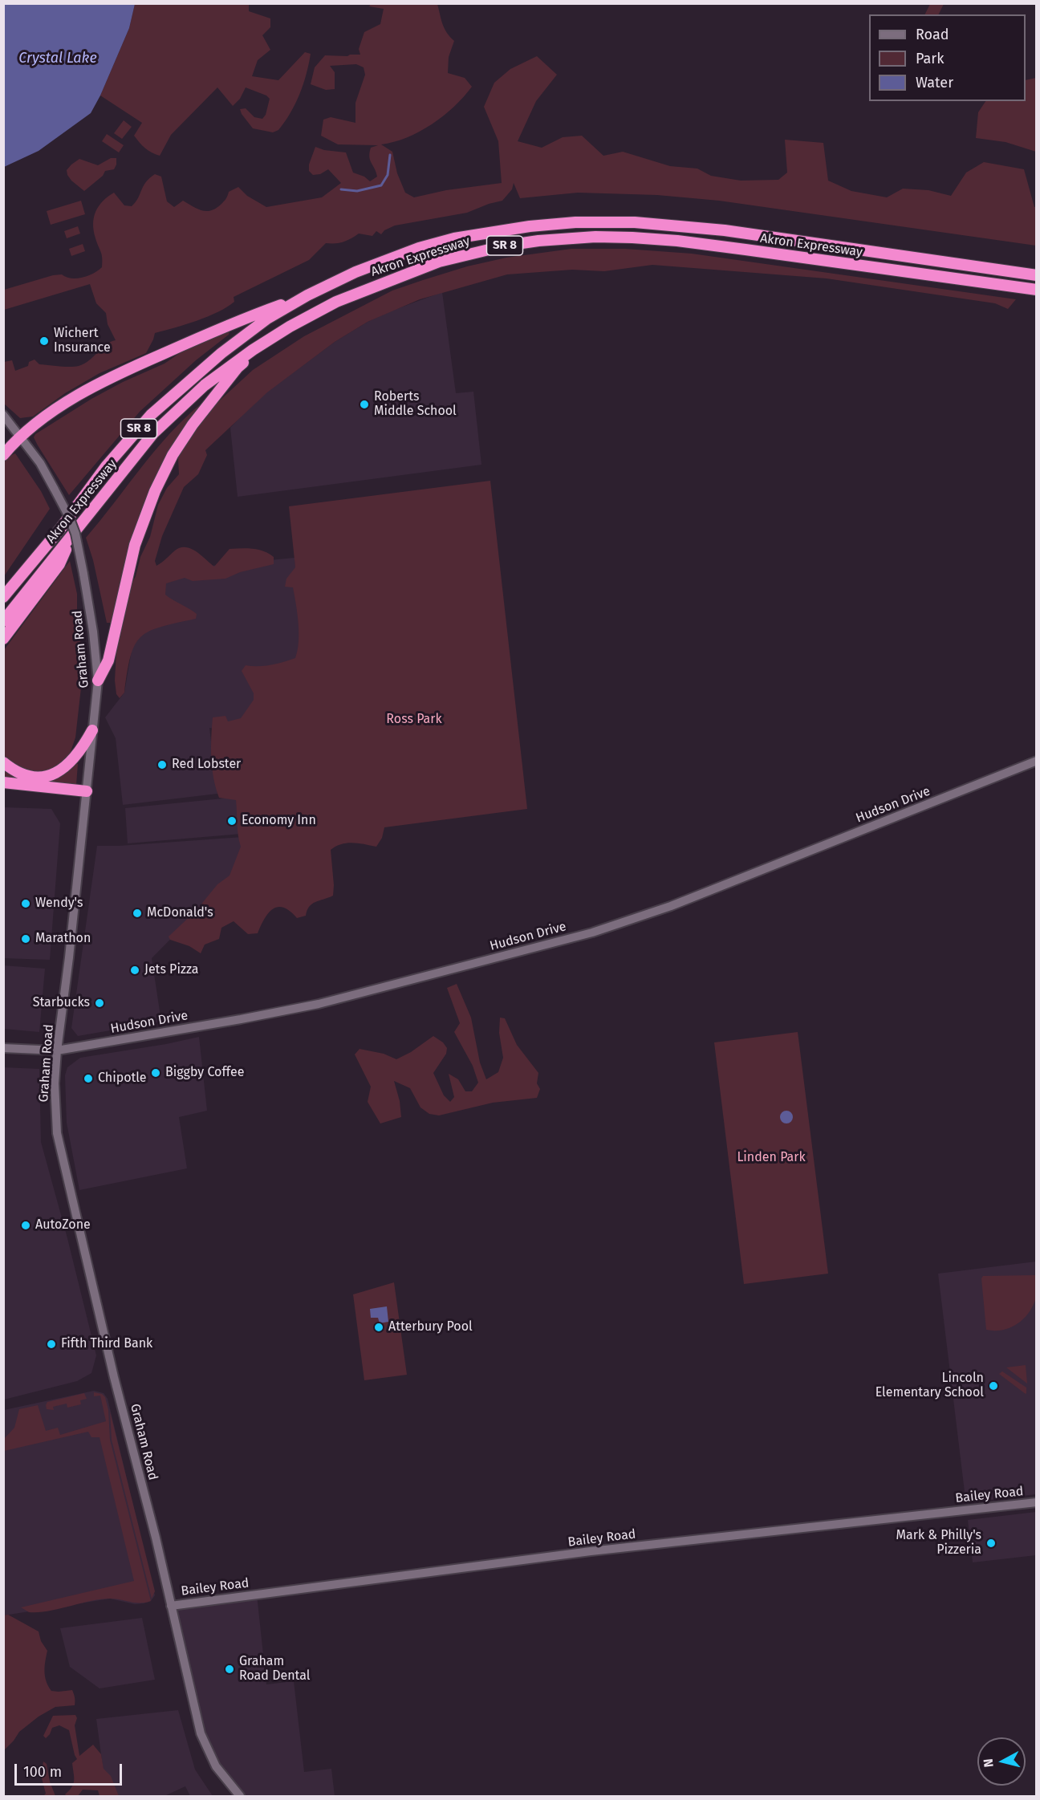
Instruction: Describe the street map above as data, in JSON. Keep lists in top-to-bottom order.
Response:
{
  "streets": {
    "highway": ["SR 8", "Akron Expressway"],
    "street": ["Graham Road", "Hudson Drive", "Bailey Road"]
  },
  "crossings": [
    ["Graham Road", "Hudson Drive"],
    ["Graham Road", "Bailey Road"]
  ],
  "water": ["Crystal Lake"],
  "parks": ["Ross Park", "Linden Park"],
  "places": [
    "Wichert Insurance",
    "Roberts Middle School",
    "Red Lobster",
    "Economy Inn",
    "Wendy's",
    "McDonald's",
    "Marathon",
    "Jets Pizza",
    "Starbucks",
    "Biggby Coffee",
    "Chipotle",
    "AutoZone",
    "Atterbury Pool",
    "Fifth Third Bank",
    "Lincoln Elementary School",
    "Mark & Philly's Pizzeria",
    "Graham Road Dental"
  ],
  "legend": ["Road", "Park", "Water"],
  "scale_bar": "100 m",
  "north": "left"
}
